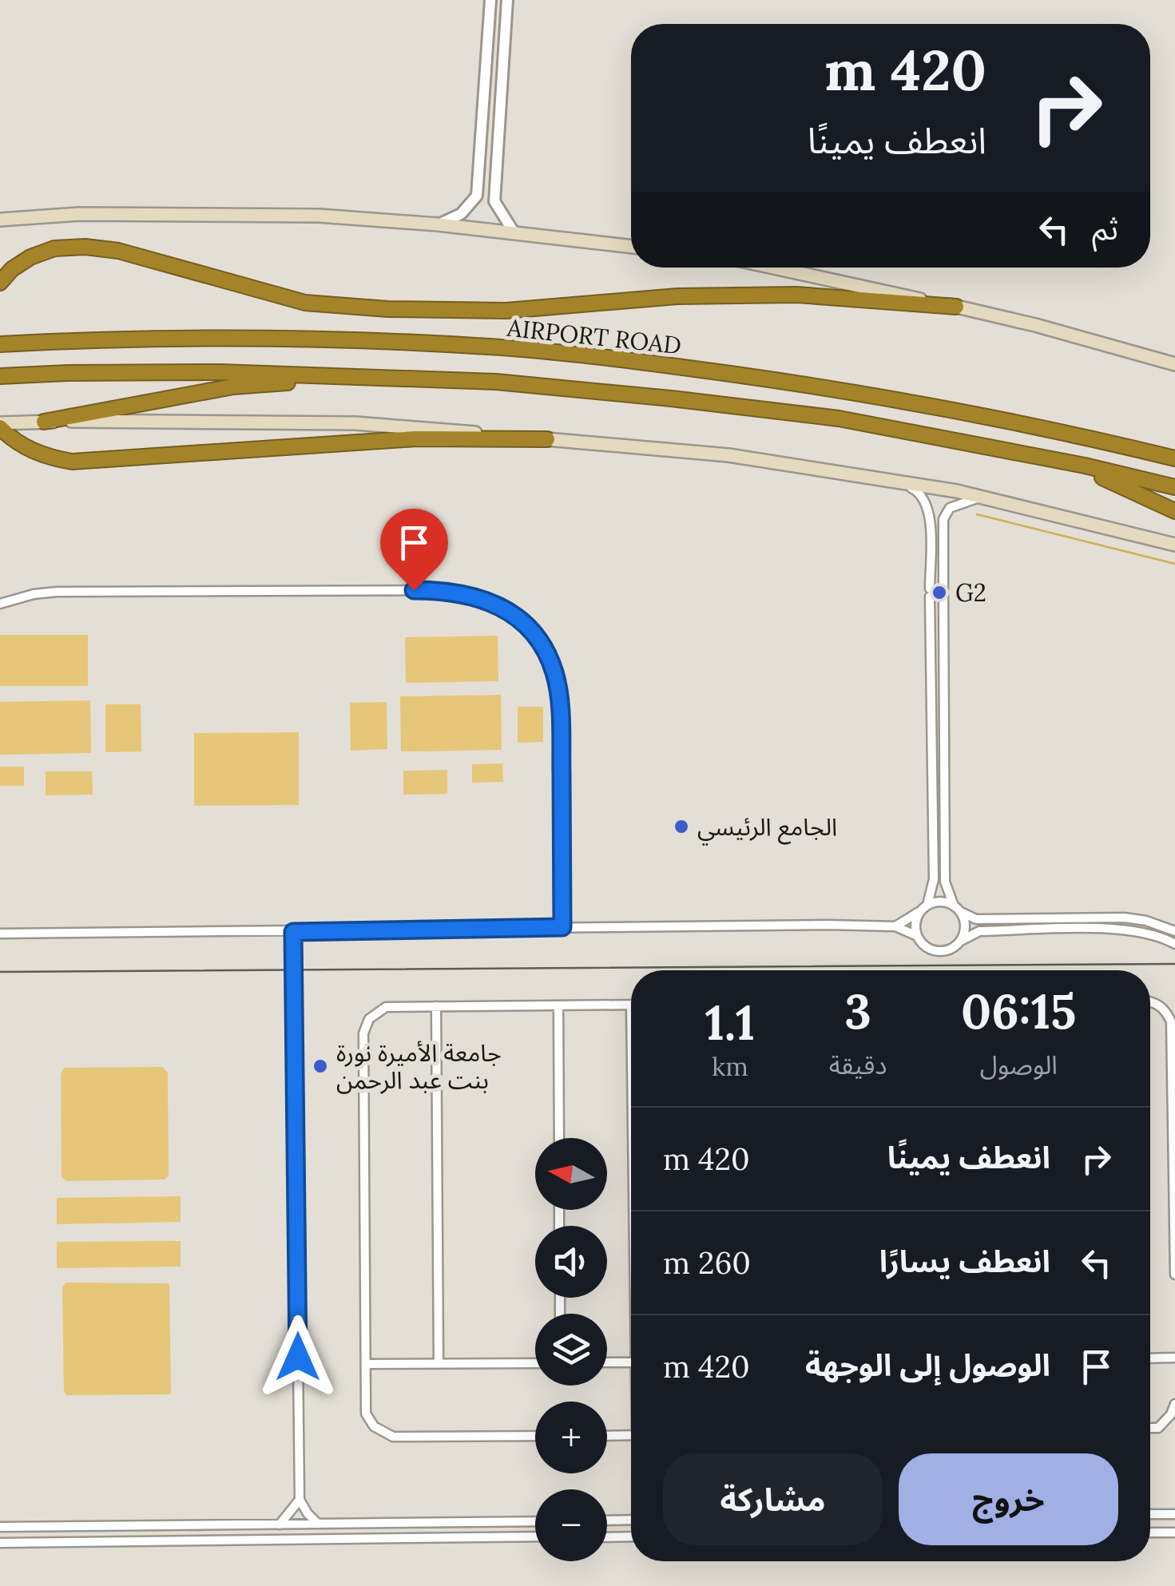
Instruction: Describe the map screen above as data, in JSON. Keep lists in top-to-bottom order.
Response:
{
  "streets": {
    "highway": ["AIRPORT ROAD"]
  },
  "places": ["G2", "الجامع الرئيسي", "جامعة الأميرة نورة بنت عبد الرحمن"],
  "north": "left",
  "page": {
    "turn": ["420 m", "انعطف يمينًا"],
    "then": "ثم",
    "eta": [
      "06:15",
      "الوصول",
      "3",
      "دقيقة",
      "1.1",
      "km"
    ],
    "list": [
      {
        "name": "انعطف يمينًا",
        "value": "420 m"
      },
      {
        "name": "انعطف يسارًا",
        "value": "260 m"
      },
      {
        "name": "الوصول إلى الوجهة",
        "value": "420 m"
      }
    ],
    "map_buttons": ["+", "−"],
    "buttons": ["خروج", "مشاركة"]
  }
}
